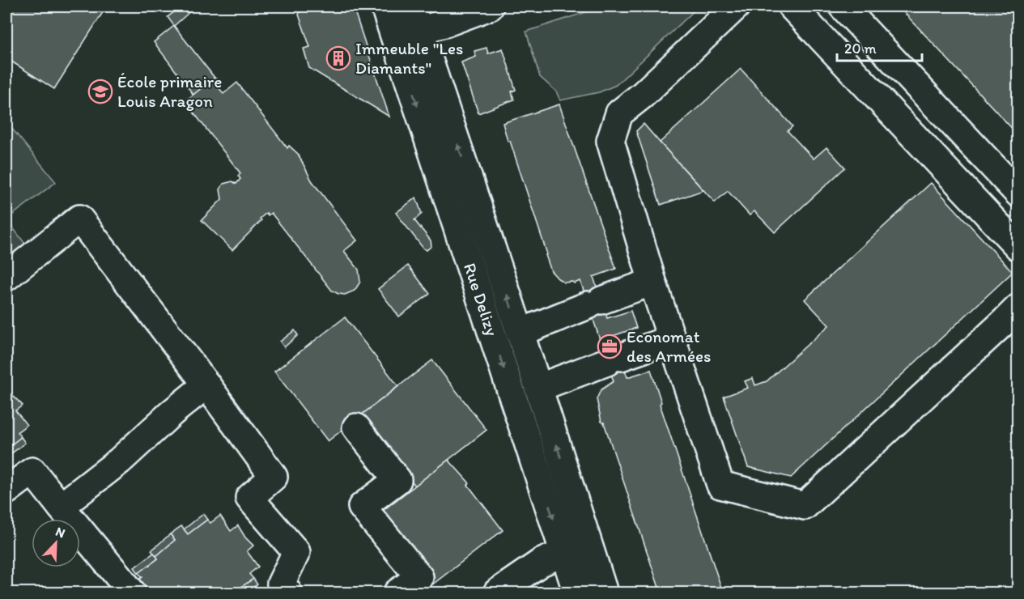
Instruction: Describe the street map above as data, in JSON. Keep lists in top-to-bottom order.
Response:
{
  "streets": {
    "main road": ["Rue Delizy"]
  },
  "places": {
    "building": ["Immeuble \"Les Diamants\""],
    "school or university": ["École primaire Louis Aragon"],
    "office": ["Economat des Armées"]
  },
  "scale_bar": "20 m",
  "north": "top right"
}
